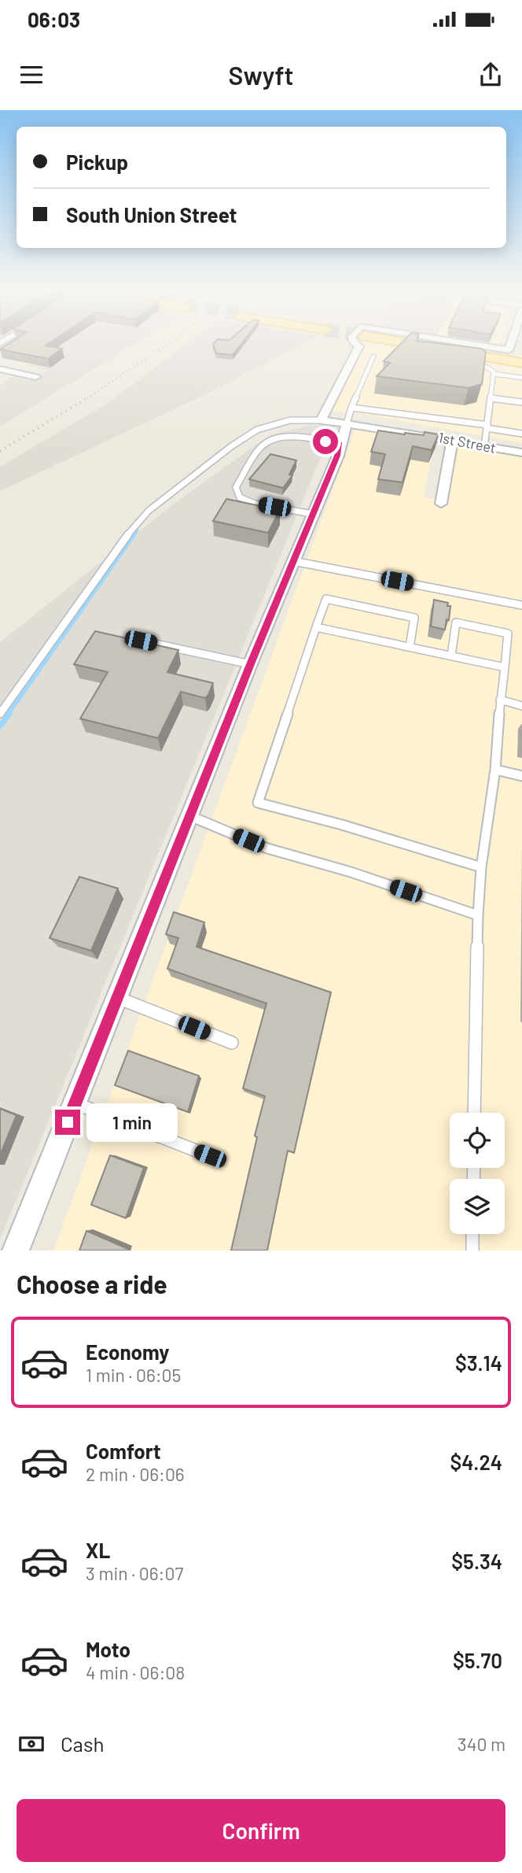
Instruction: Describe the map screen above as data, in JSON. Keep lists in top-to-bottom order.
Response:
{
  "streets": {
    "street": ["1st Street"]
  },
  "page": {
    "status": "06:03",
    "header": "Swyft",
    "banner": ["Pickup", "South Union Street"],
    "bubble": "1 min",
    "heading": "Choose a ride",
    "list": [
      {
        "name": "Economy",
        "note": "1 min · 06:05",
        "value": "$3.14"
      },
      {
        "name": "Comfort",
        "note": "2 min · 06:06",
        "value": "$4.24"
      },
      {
        "name": "XL",
        "note": "3 min · 06:07",
        "value": "$5.34"
      },
      {
        "name": "Moto",
        "note": "4 min · 06:08",
        "value": "$5.70"
      }
    ],
    "pay": ["Cash", "340 m"],
    "buttons": "Confirm"
  }
}
